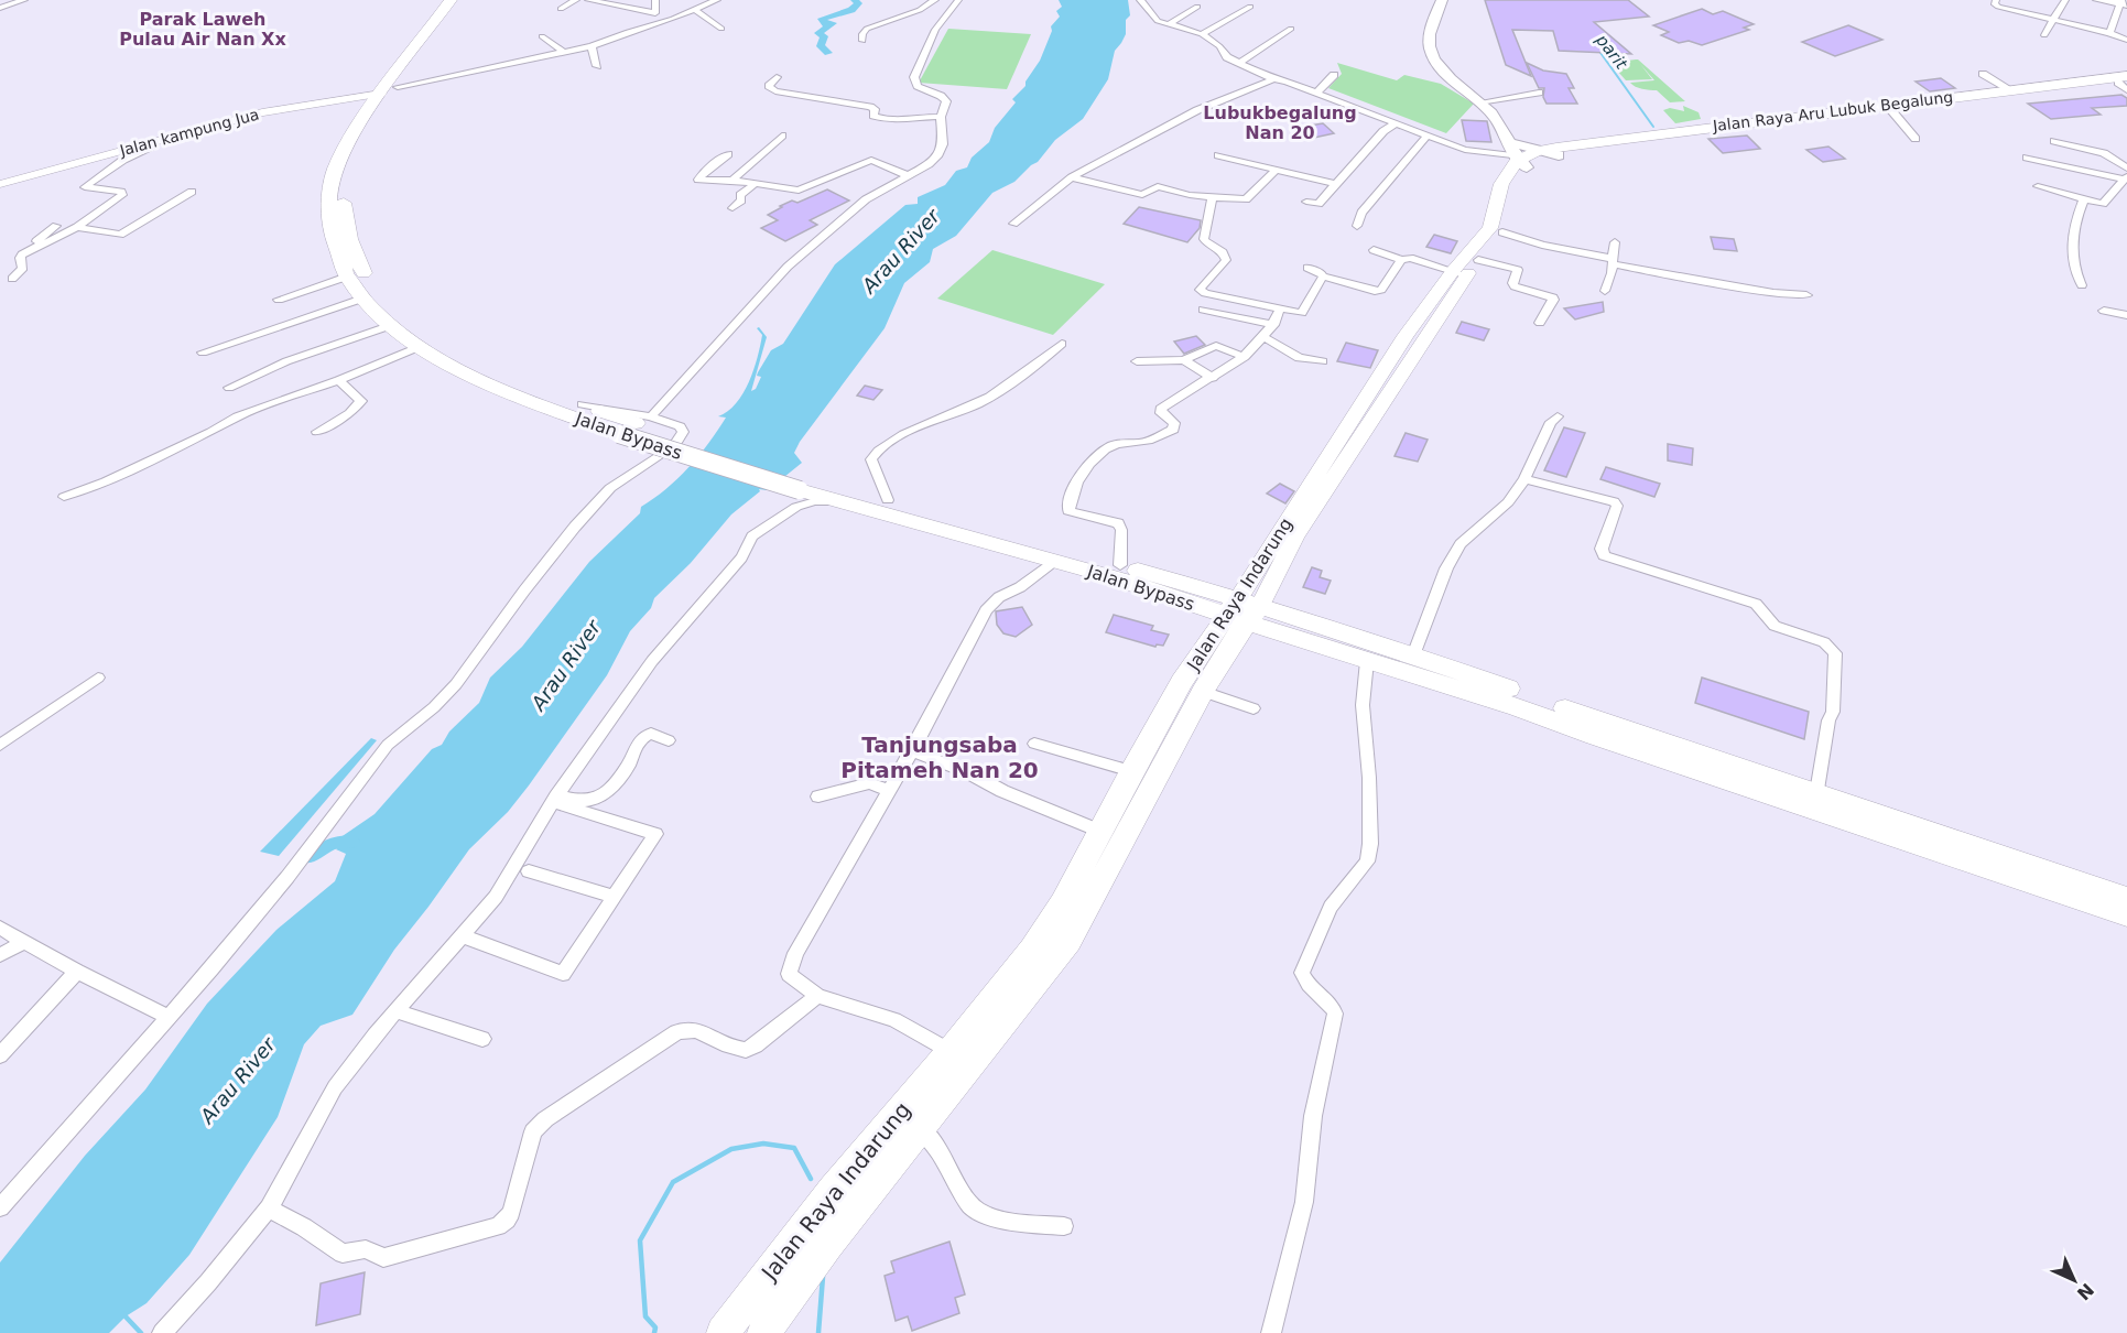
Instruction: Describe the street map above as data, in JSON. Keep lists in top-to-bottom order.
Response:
{
  "streets": {
    "highway": ["Jalan Bypass", "Jalan Raya Indarung"],
    "main road": ["Jalan Raya Aru Lubuk Begalung"],
    "street": ["Jalan kampung Jua"]
  },
  "crossings": [
    ["Jalan Raya Aru Lubuk Begalung", "Jalan Raya Indarung"],
    ["Jalan kampung Jua", "Jalan Bypass"],
    ["Jalan Bypass", "Jalan Raya Indarung"]
  ],
  "districts": ["Parak Laweh Pulau Air Nan Xx", "Lubukbegalung Nan 20", "Tanjungsaba Pitameh Nan 20"],
  "water": ["parit", "Arau River"],
  "north": "bottom right"
}
